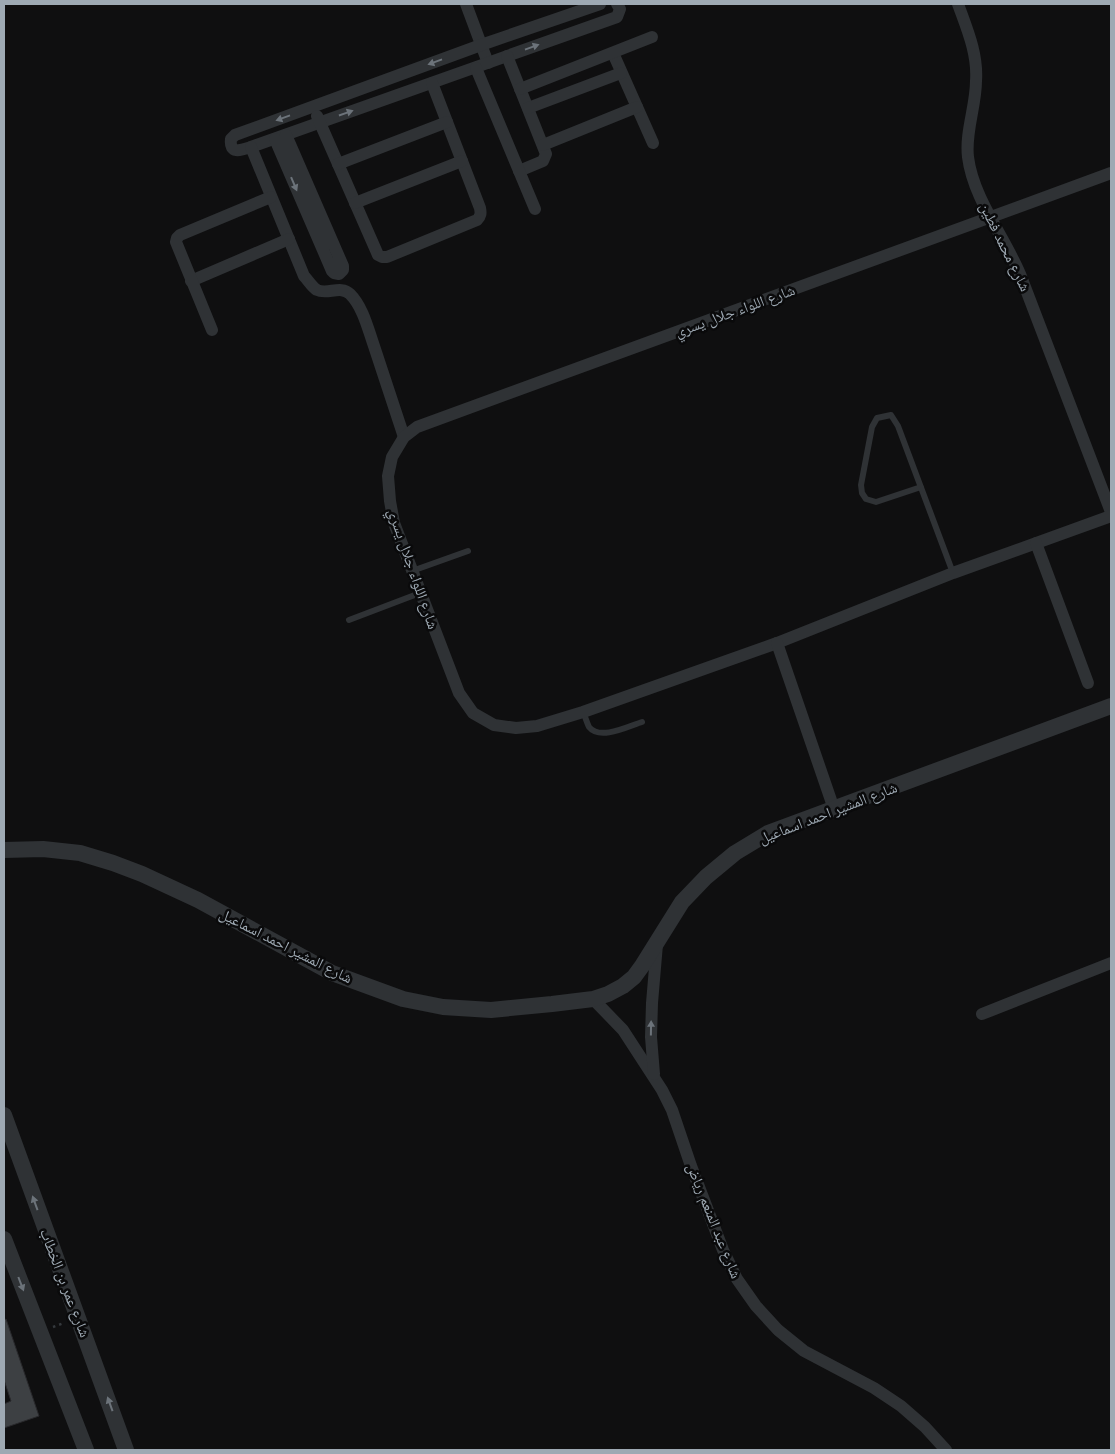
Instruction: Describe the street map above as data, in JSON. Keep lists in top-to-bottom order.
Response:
{
  "streets": {
    "street": [
      "شارع محمد فطين",
      "شارع اللواء جلال يسري",
      "شارع المشير احمد اسماعيل",
      "شارع عبد المنعم رياض",
      "شارع عمر بن الخطاب"
    ]
  },
  "crossings": [
    ["شارع محمد فطين", "شارع اللواء جلال يسري"],
    ["شارع المشير احمد اسماعيل", "شارع عبد المنعم رياض"]
  ]
}
